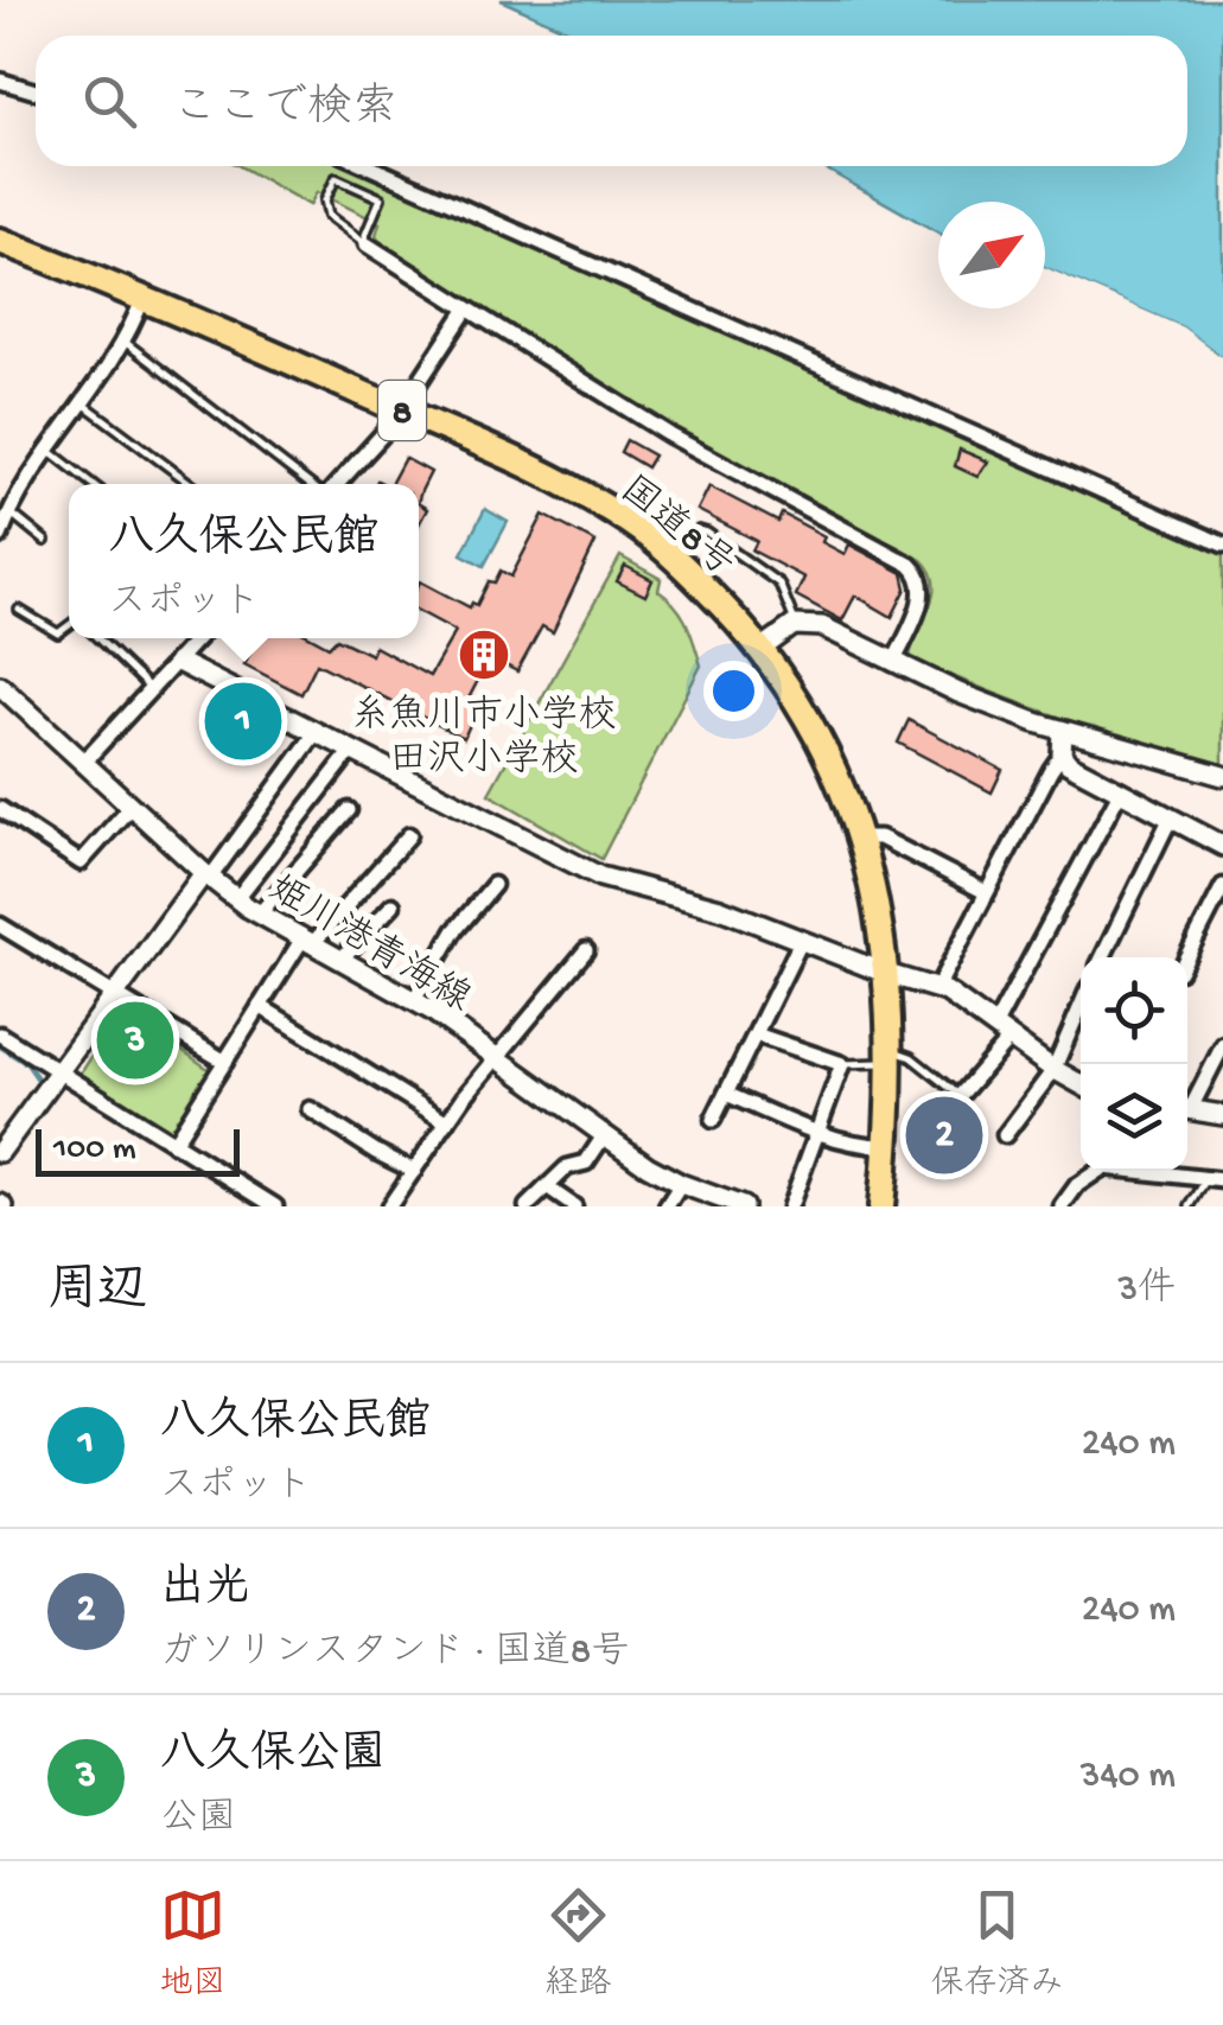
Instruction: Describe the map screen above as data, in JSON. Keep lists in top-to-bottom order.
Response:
{
  "streets": {
    "highway": ["8", "国道8号"],
    "street": ["姫川港青海線"]
  },
  "places": {
    "building": ["糸魚川市小学校 田沢小学校"]
  },
  "scale_bar": "100 m",
  "north": "top right",
  "page": {
    "search": "ここで検索",
    "popup": ["八久保公民館", "スポット"],
    "pins": ["1", "3", "2"],
    "scale": "100 m",
    "heading": ["周辺", "3件"],
    "list": [
      {
        "mark": "1",
        "name": "八久保公民館",
        "note": "スポット",
        "value": "240 m"
      },
      {
        "mark": "2",
        "name": "出光",
        "note": "ガソリンスタンド · 国道8号",
        "value": "240 m"
      },
      {
        "mark": "3",
        "name": "八久保公園",
        "note": "公園",
        "value": "340 m"
      }
    ],
    "nav": ["地図", "経路", "保存済み"]
  }
}
